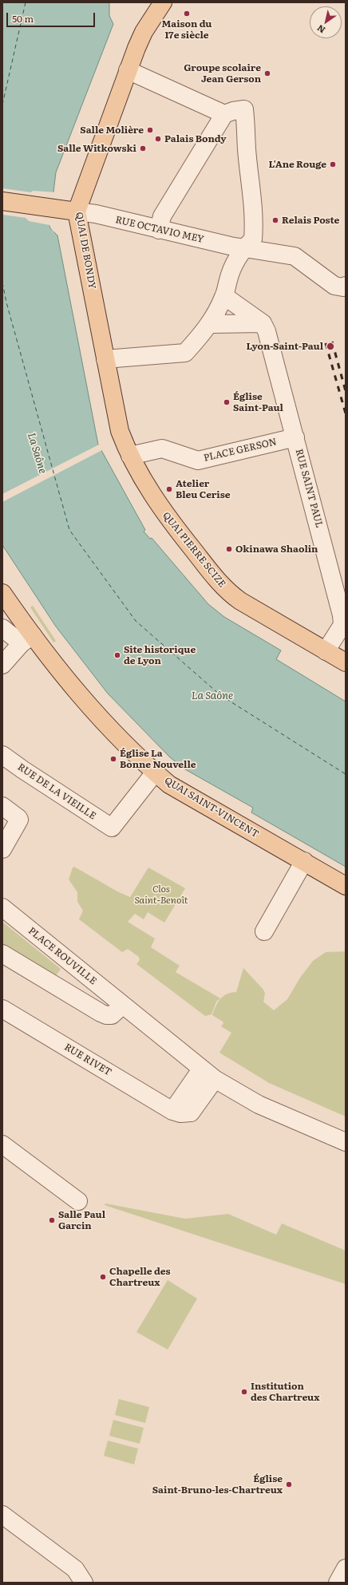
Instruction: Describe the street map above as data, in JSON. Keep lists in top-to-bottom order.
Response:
{
  "streets": {
    "main road": ["QUAI DE BONDY", "QUAI PIERRE SCIZE", "QUAI SAINT-VINCENT"],
    "street": [
      "RUE OCTAVIO MEY",
      "PLACE GERSON",
      "RUE SAINT PAUL",
      "RUE DE LA VIEILLE",
      "PLACE ROUVILLE",
      "RUE RIVET"
    ]
  },
  "crossings": [
    ["RUE OCTAVIO MEY", "QUAI DE BONDY"],
    ["QUAI DE BONDY", "QUAI PIERRE SCIZE"],
    ["PLACE GERSON", "RUE SAINT PAUL"],
    ["PLACE GERSON", "QUAI PIERRE SCIZE"],
    ["RUE SAINT PAUL", "QUAI PIERRE SCIZE"],
    ["RUE DE LA VIEILLE", "QUAI SAINT-VINCENT"],
    ["PLACE ROUVILLE", "RUE RIVET"]
  ],
  "water": ["La Saône"],
  "parks": ["Clos Saint-Benoît"],
  "places": [
    "Maison du 17e siècle",
    "Groupe scolaire Jean Gerson",
    "Salle Molière",
    "Palais Bondy",
    "Salle Witkowski",
    "L'Ane Rouge",
    "Relais Poste",
    "Lyon-Saint-Paul",
    "Église Saint-Paul",
    "Atelier Bleu Cerise",
    "Okinawa Shaolin",
    "Site historique de Lyon",
    "Église La Bonne Nouvelle",
    "Salle Paul Garcin",
    "Chapelle des Chartreux",
    "Institution des Chartreux",
    "Église Saint-Bruno-les-Chartreux"
  ],
  "scale_bar": "50 m",
  "north": "bottom left"
}
